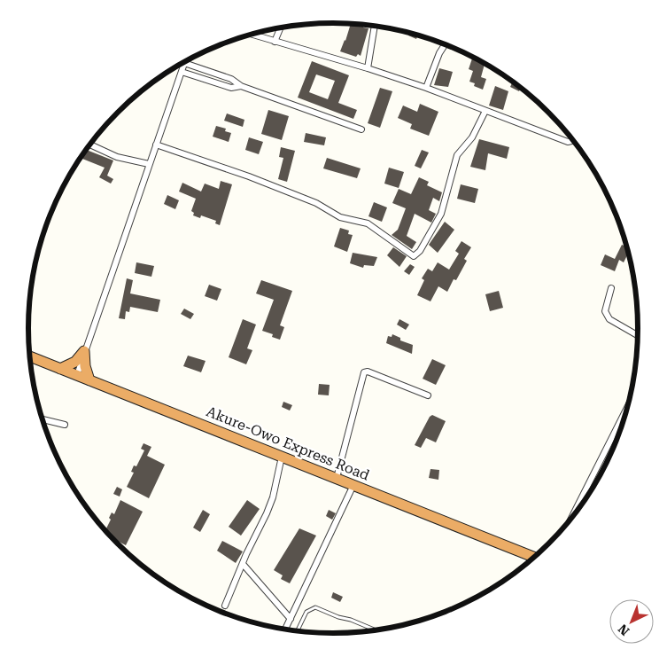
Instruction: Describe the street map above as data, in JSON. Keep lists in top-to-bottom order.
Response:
{
  "streets": {
    "highway": ["Akure-Owo Express Road"]
  },
  "north": "bottom left"
}
